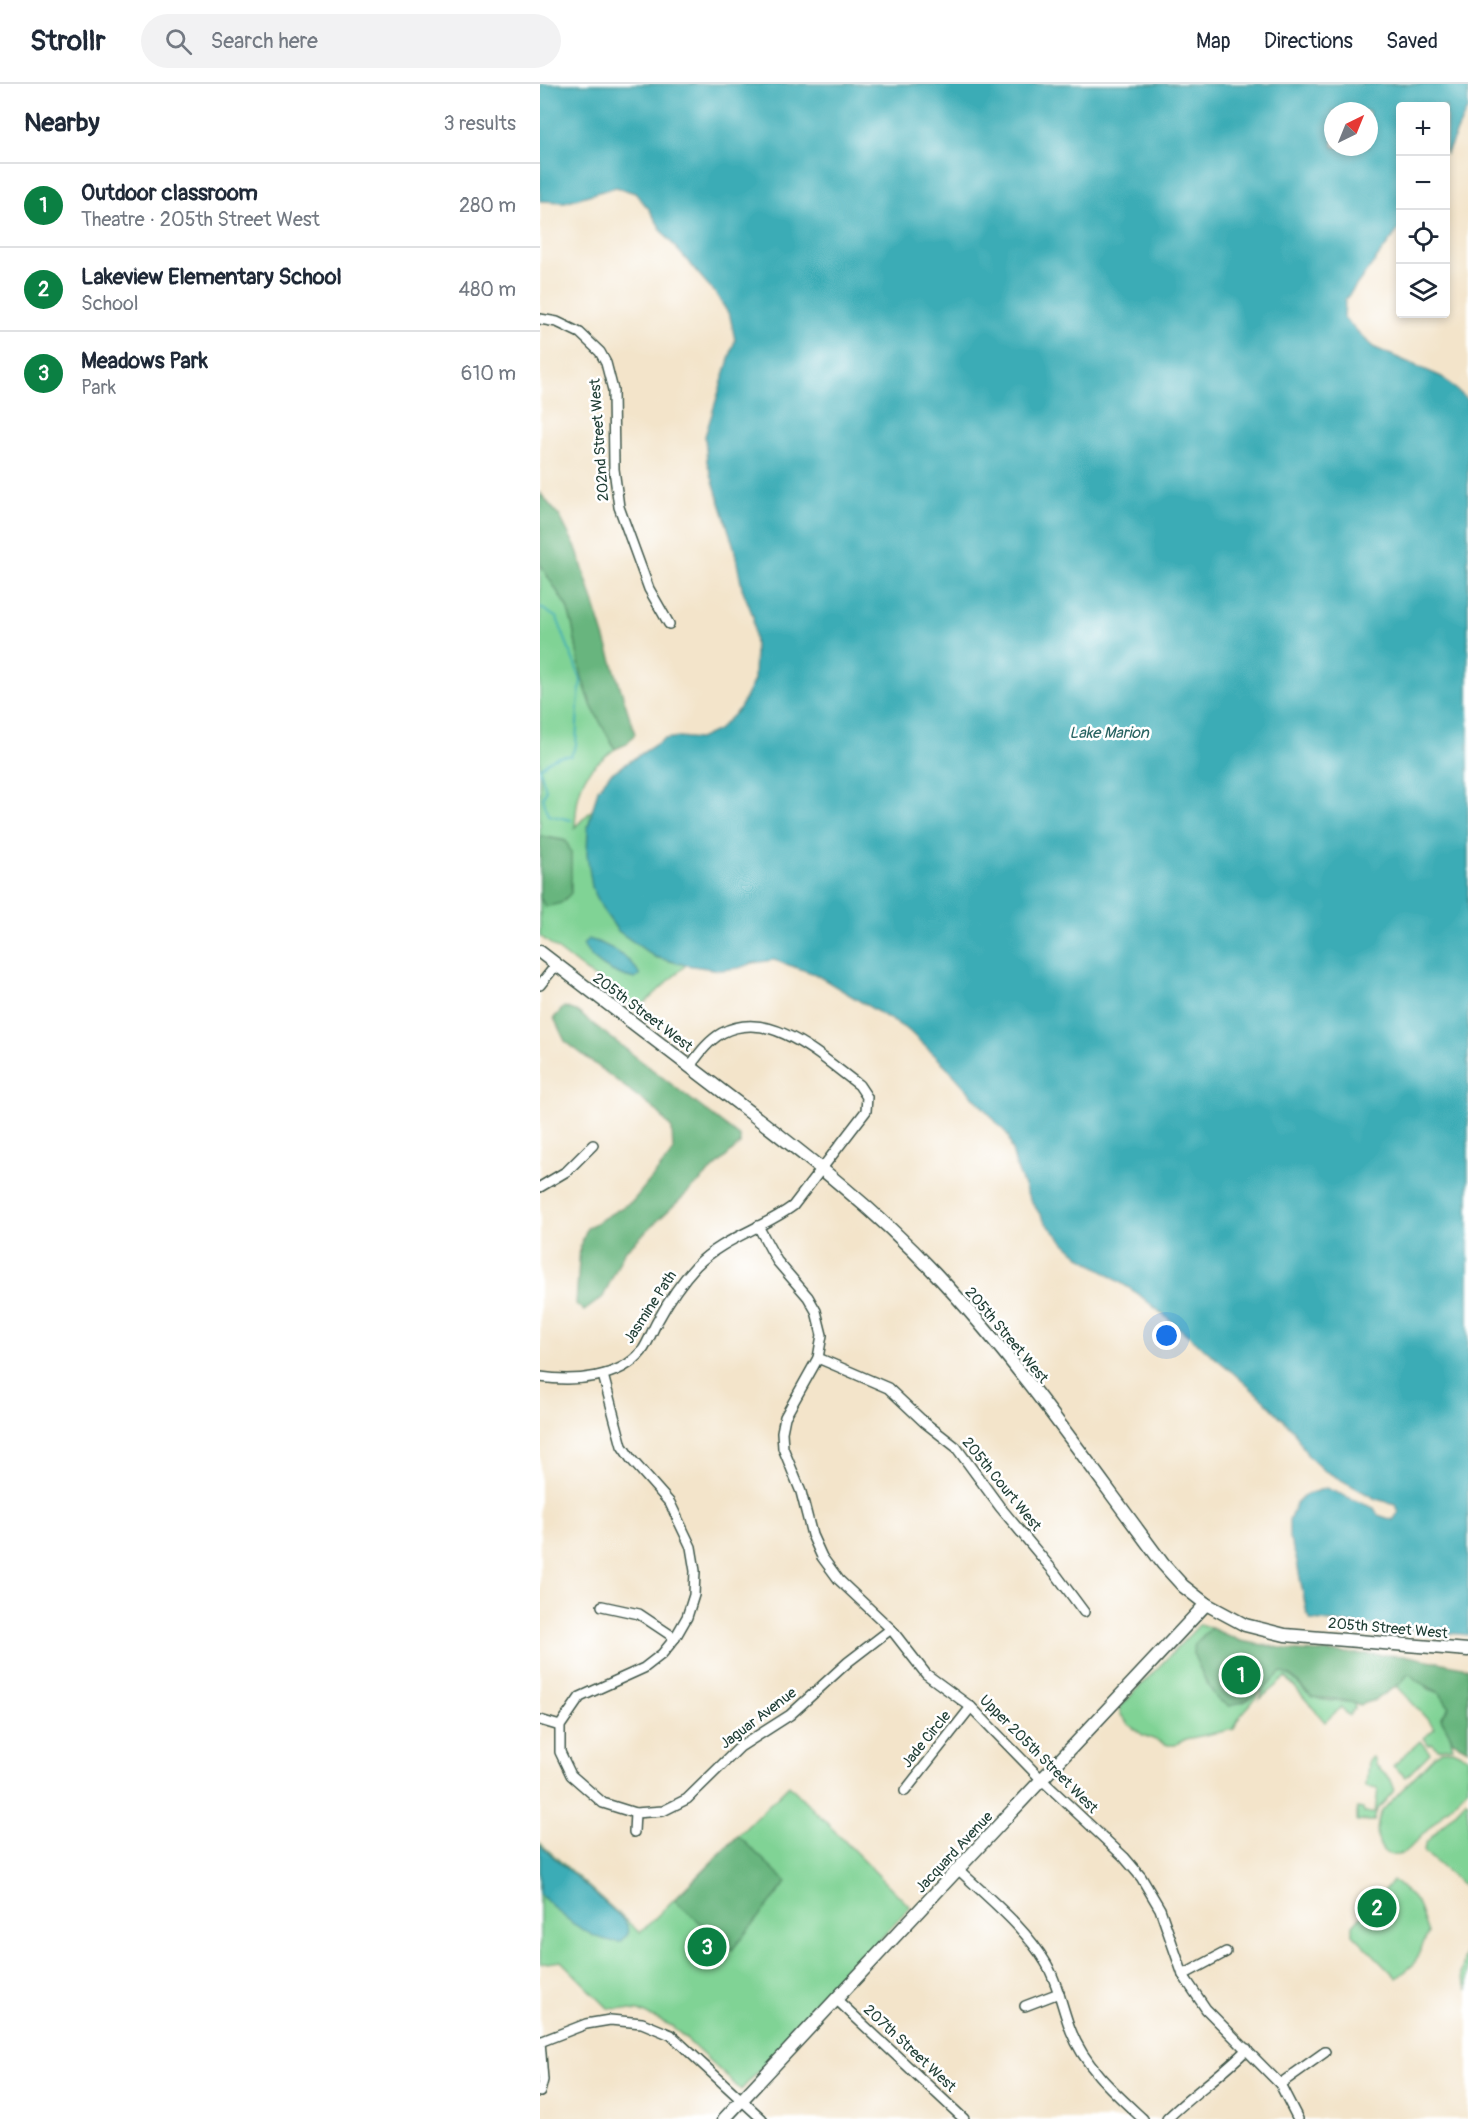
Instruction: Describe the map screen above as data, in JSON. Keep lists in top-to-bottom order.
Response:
{
  "streets": {
    "street": [
      "202nd Street West",
      "205th Street West",
      "Jasmine Path",
      "205th Court West",
      "Jaguar Avenue",
      "Jade Circle",
      "Upper 205th Street West",
      "Jacquard Avenue",
      "207th Street West"
    ]
  },
  "crossings": [
    ["205th Street West", "Jasmine Path"],
    ["205th Street West", "Jacquard Avenue"],
    ["Jasmine Path", "Upper 205th Street West"],
    ["205th Court West", "Upper 205th Street West"],
    ["Jaguar Avenue", "Upper 205th Street West"],
    ["Jade Circle", "Upper 205th Street West"],
    ["Upper 205th Street West", "Jacquard Avenue"],
    ["Jacquard Avenue", "207th Street West"]
  ],
  "water": ["Lake Marion"],
  "north": "top right",
  "page": {
    "header": "Strollr",
    "search": "Search here",
    "nav": ["Map", "Directions", "Saved"],
    "heading": ["Nearby", "3 results"],
    "map_buttons": ["+", "−"],
    "list": [
      {
        "mark": "1",
        "name": "Outdoor classroom",
        "note": "Theatre · 205th Street West",
        "value": "280 m"
      },
      {
        "mark": "2",
        "name": "Lakeview Elementary School",
        "note": "School",
        "value": "480 m"
      },
      {
        "mark": "3",
        "name": "Meadows Park",
        "note": "Park",
        "value": "610 m"
      }
    ],
    "pins": ["1", "2", "3"]
  }
}
